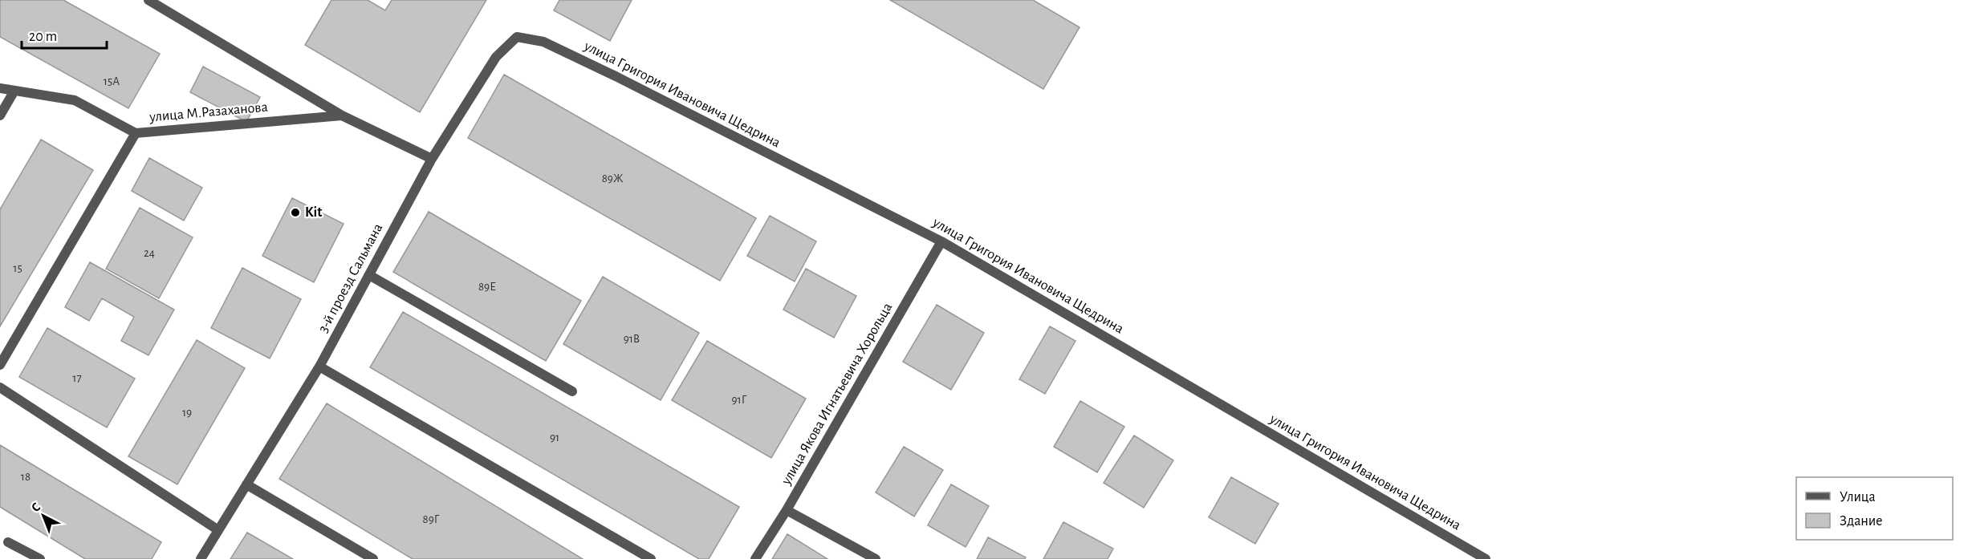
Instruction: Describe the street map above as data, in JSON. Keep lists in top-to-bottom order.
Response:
{
  "streets": {
    "street": [
      "улица Григория Ивановича Щедрина",
      "улица М.Разаханова",
      "3-й проезд Сальмана",
      "улица Якова Игнатьевича Хорольца"
    ]
  },
  "crossings": [
    ["улица Григория Ивановича Щедрина", "3-й проезд Сальмана"],
    ["улица Григория Ивановича Щедрина", "улица Якова Игнатьевича Хорольца"]
  ],
  "places": ["Kit"],
  "house_numbers": [
    "15А",
    "89Ж",
    "24",
    "15",
    "89Е",
    "91В",
    "17",
    "91Г",
    "19",
    "91",
    "18",
    "89Г"
  ],
  "legend": ["Улица", "Здание"],
  "scale_bar": "20 m",
  "north": "top left"
}
